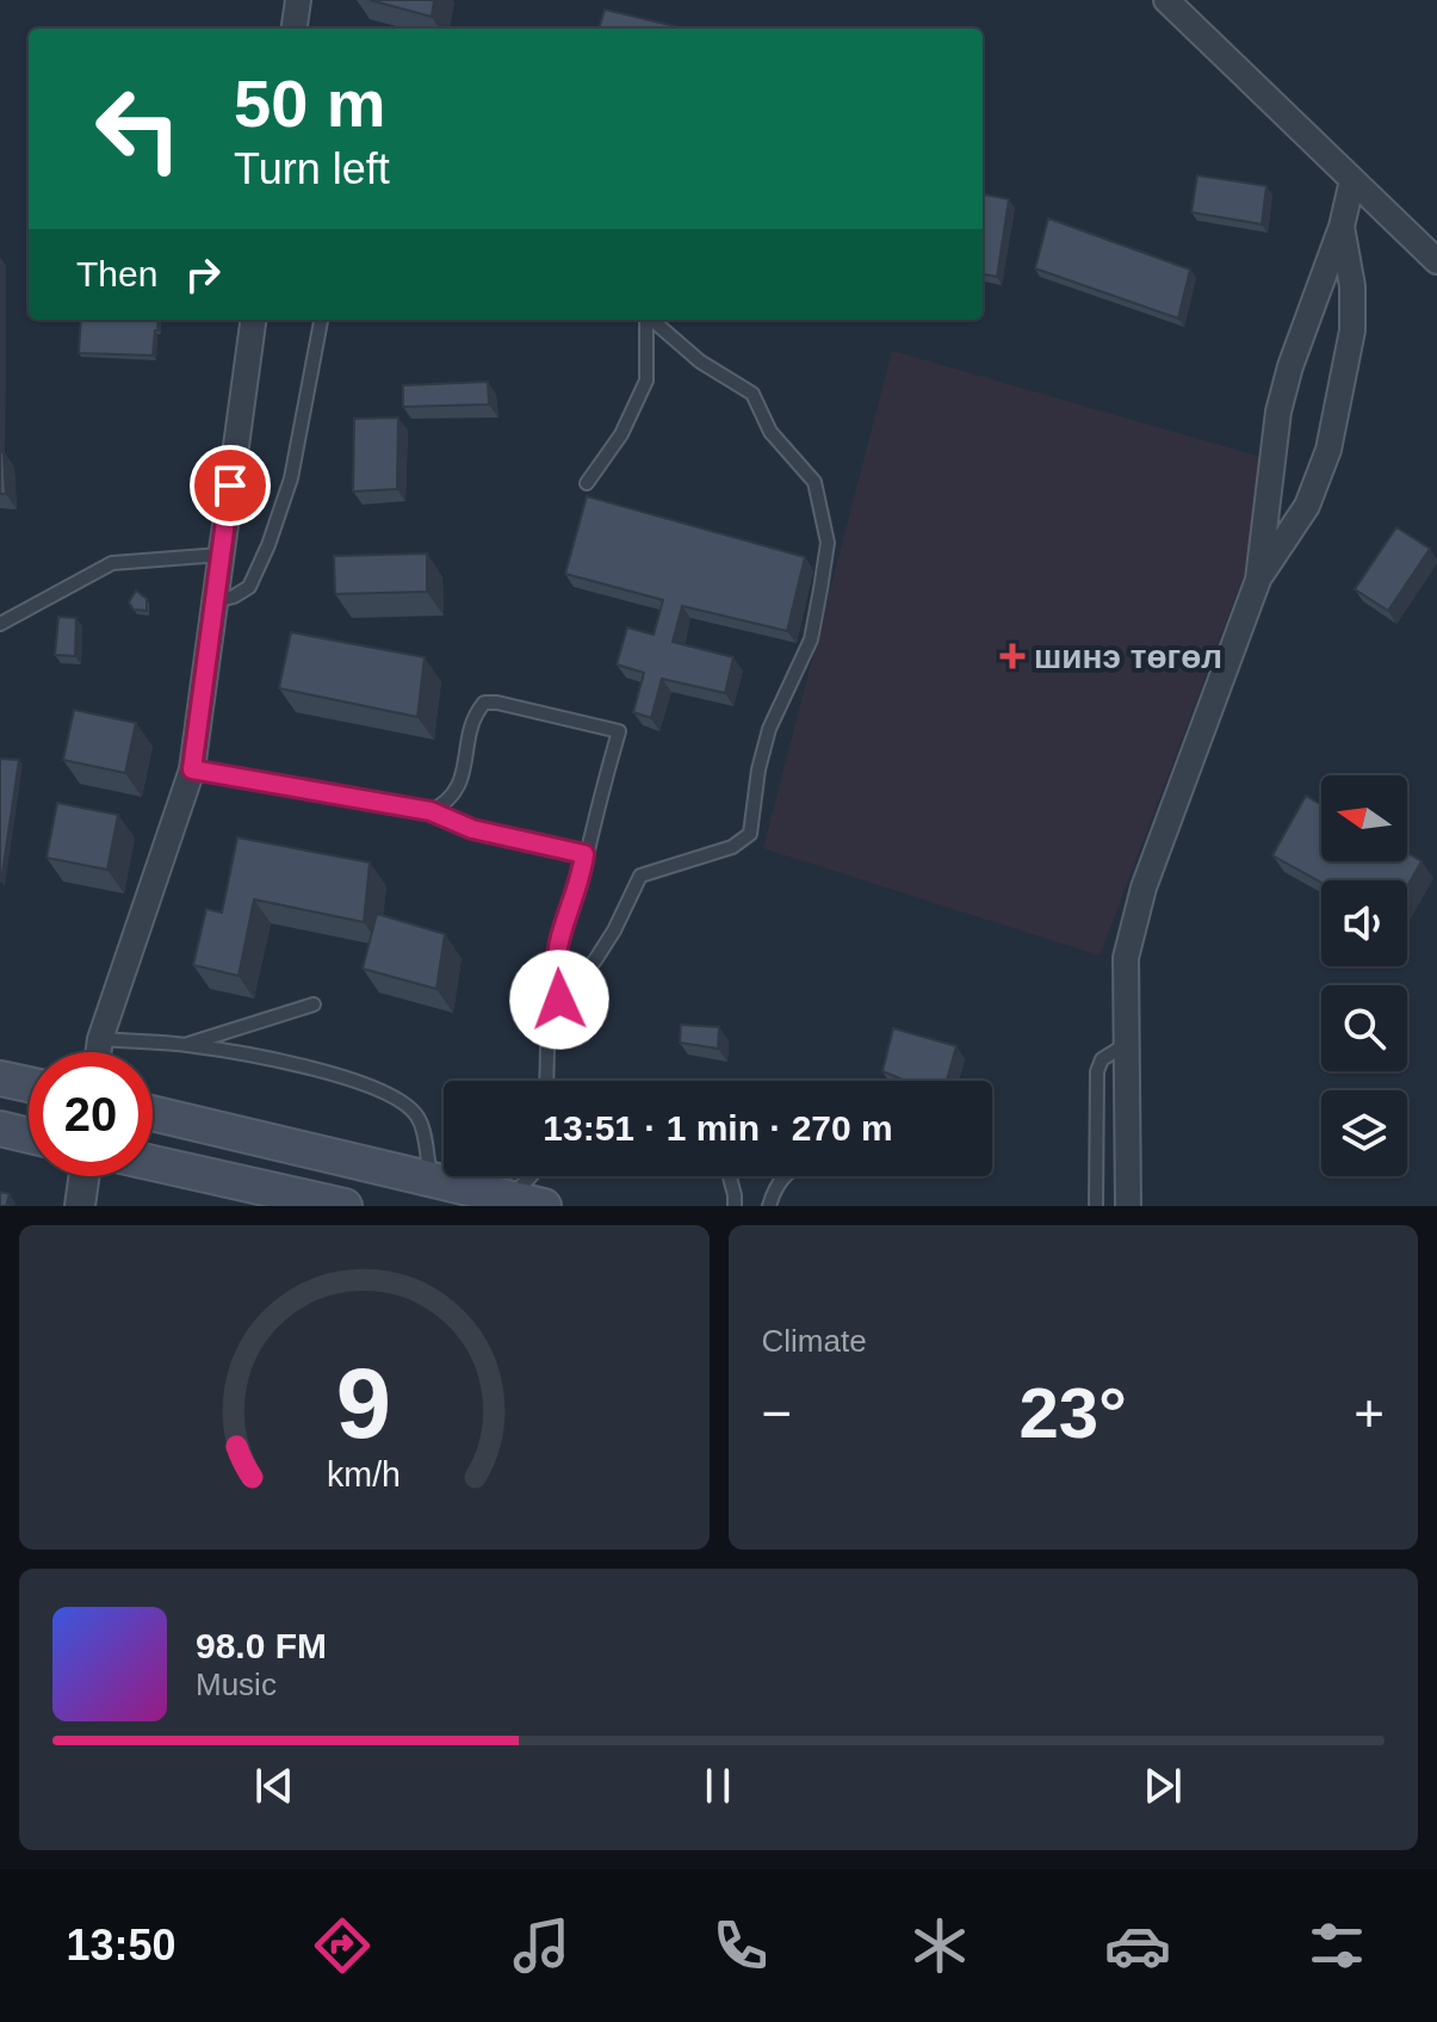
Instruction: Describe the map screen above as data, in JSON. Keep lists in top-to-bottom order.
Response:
{
  "places": {
    "health": ["шинэ төгөл"]
  },
  "north": "left",
  "page": {
    "turn": ["50 m", "Turn left"],
    "then": "Then",
    "limit": "20",
    "trip": "13:51 · 1 min · 270 m",
    "tile": "Climate",
    "heat": ["−", "23°", "+"],
    "song": ["98.0 FM", "Music"],
    "tabs": "13:50",
    "gauge": ["9", "km/h"]
  }
}
